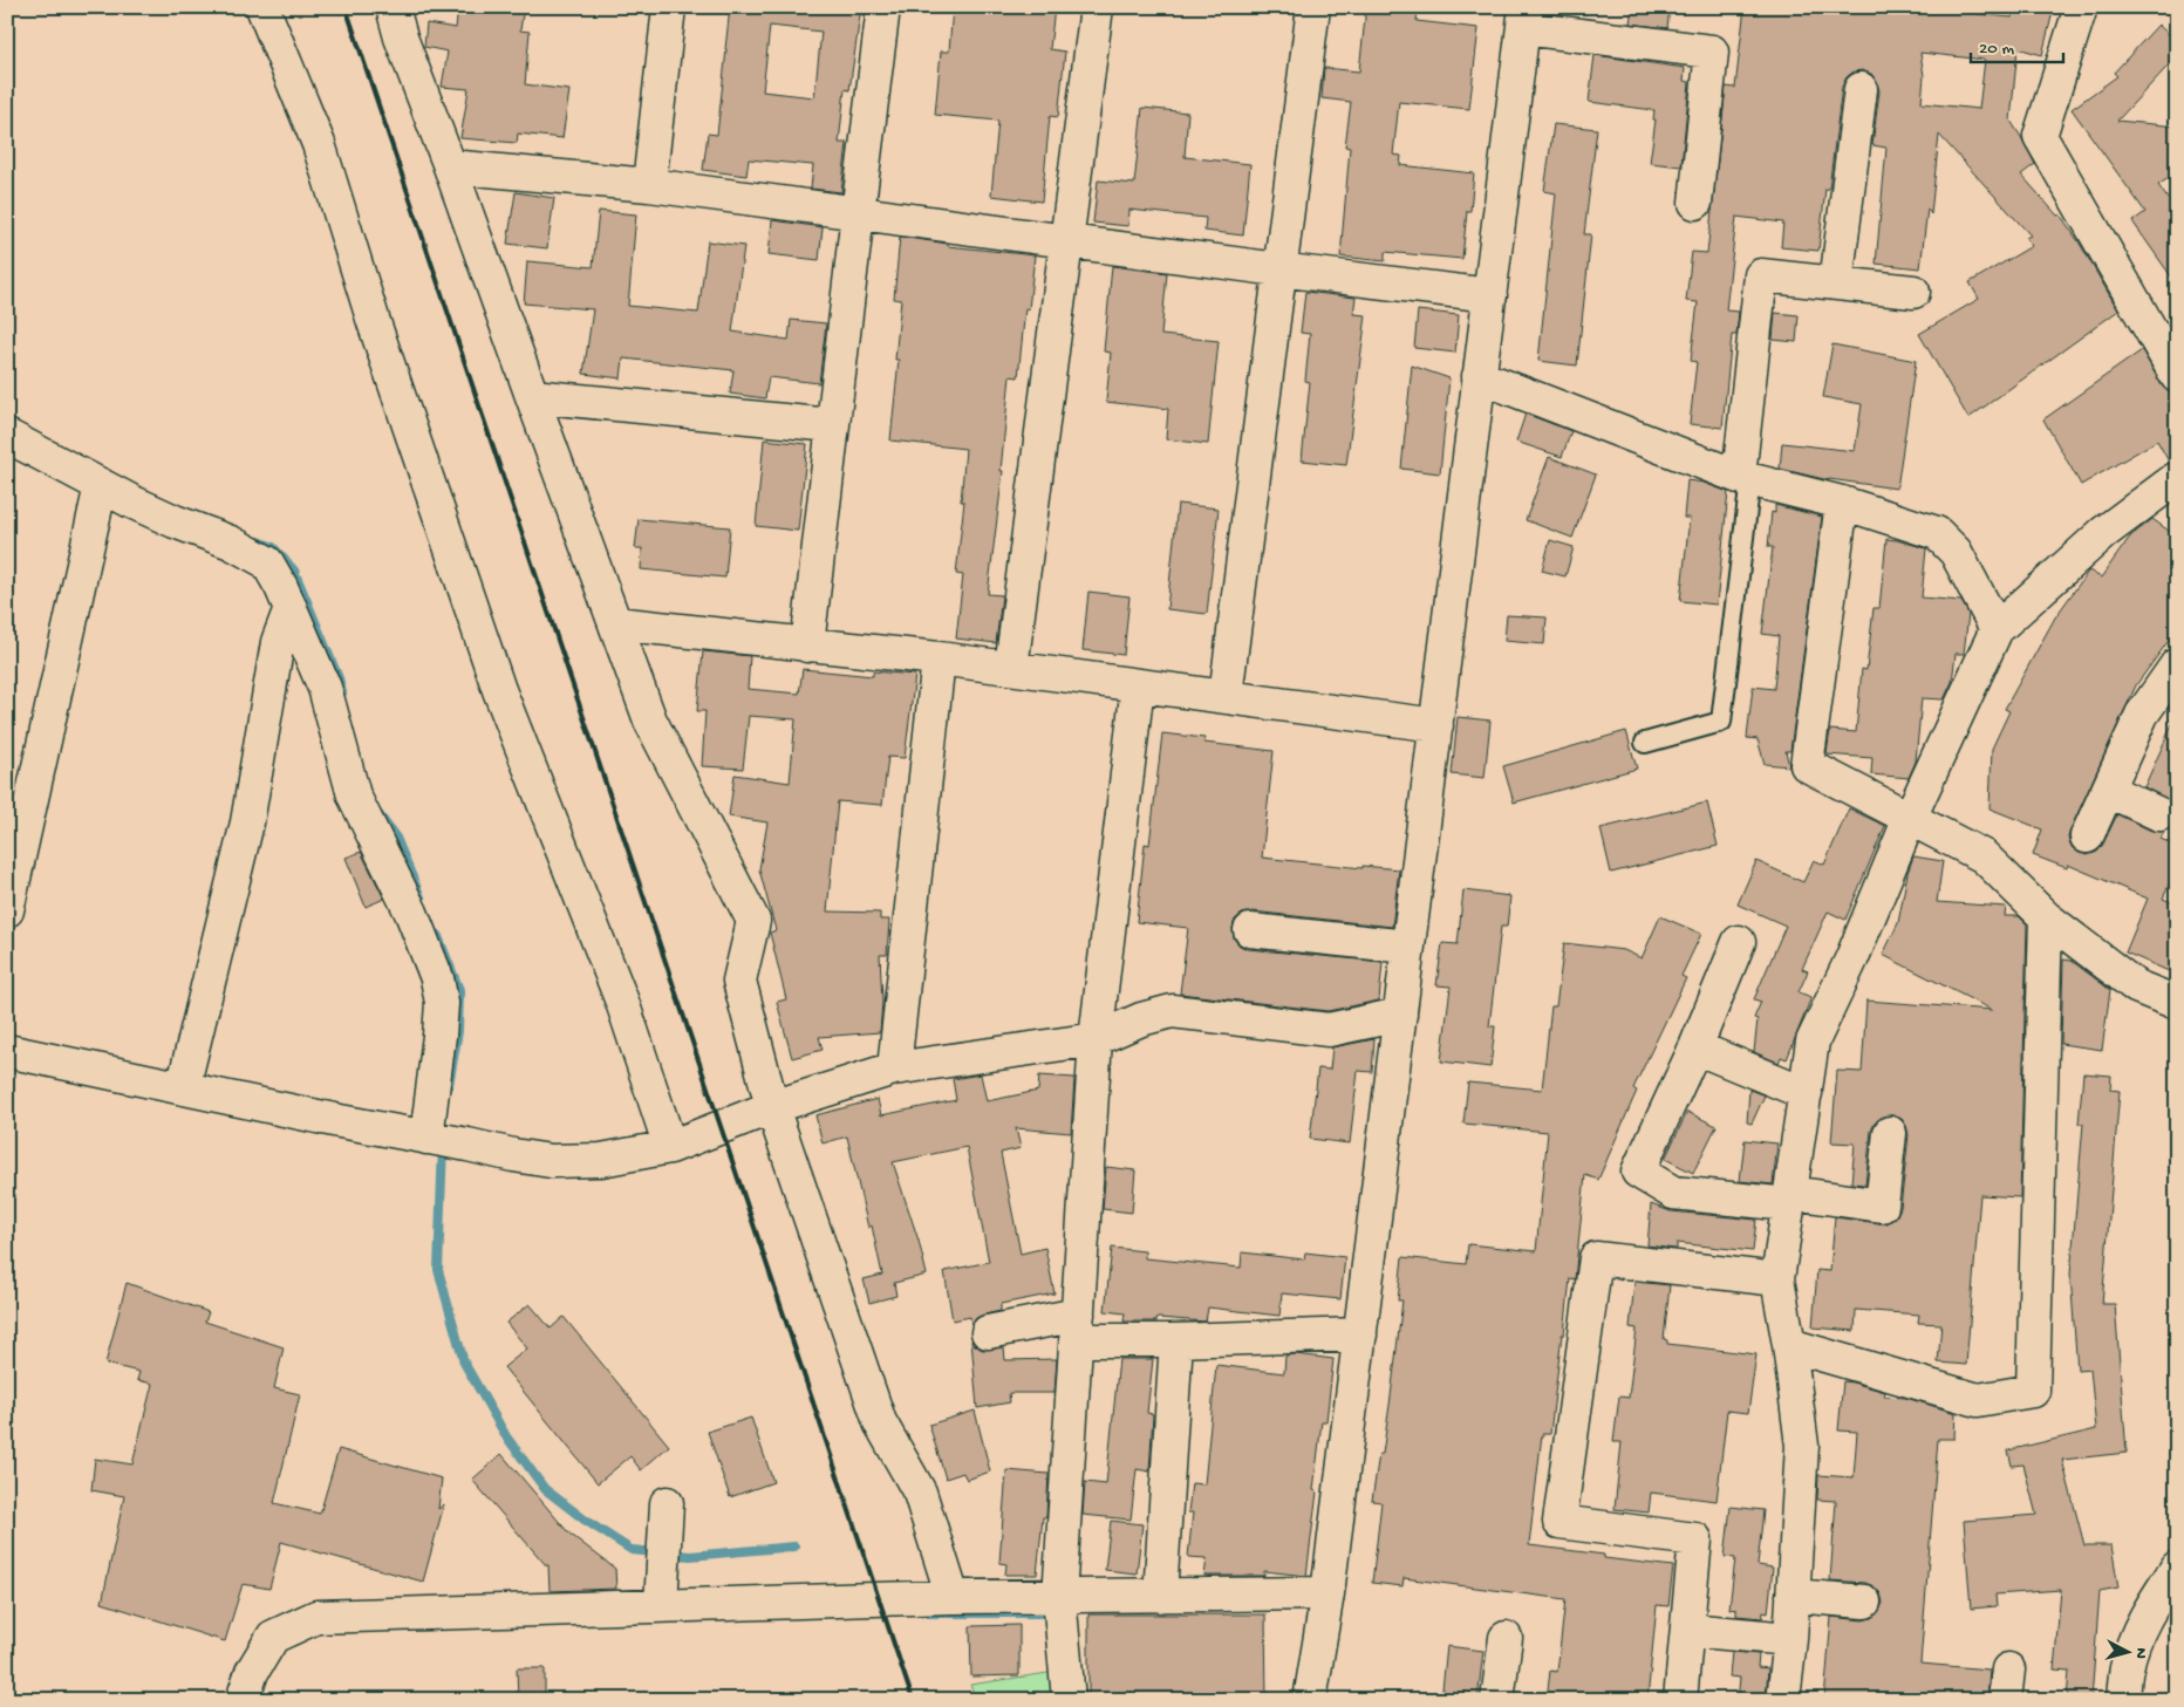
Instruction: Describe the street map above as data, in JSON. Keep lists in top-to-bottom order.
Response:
{
  "scale_bar": "20 m",
  "north": "right"
}
